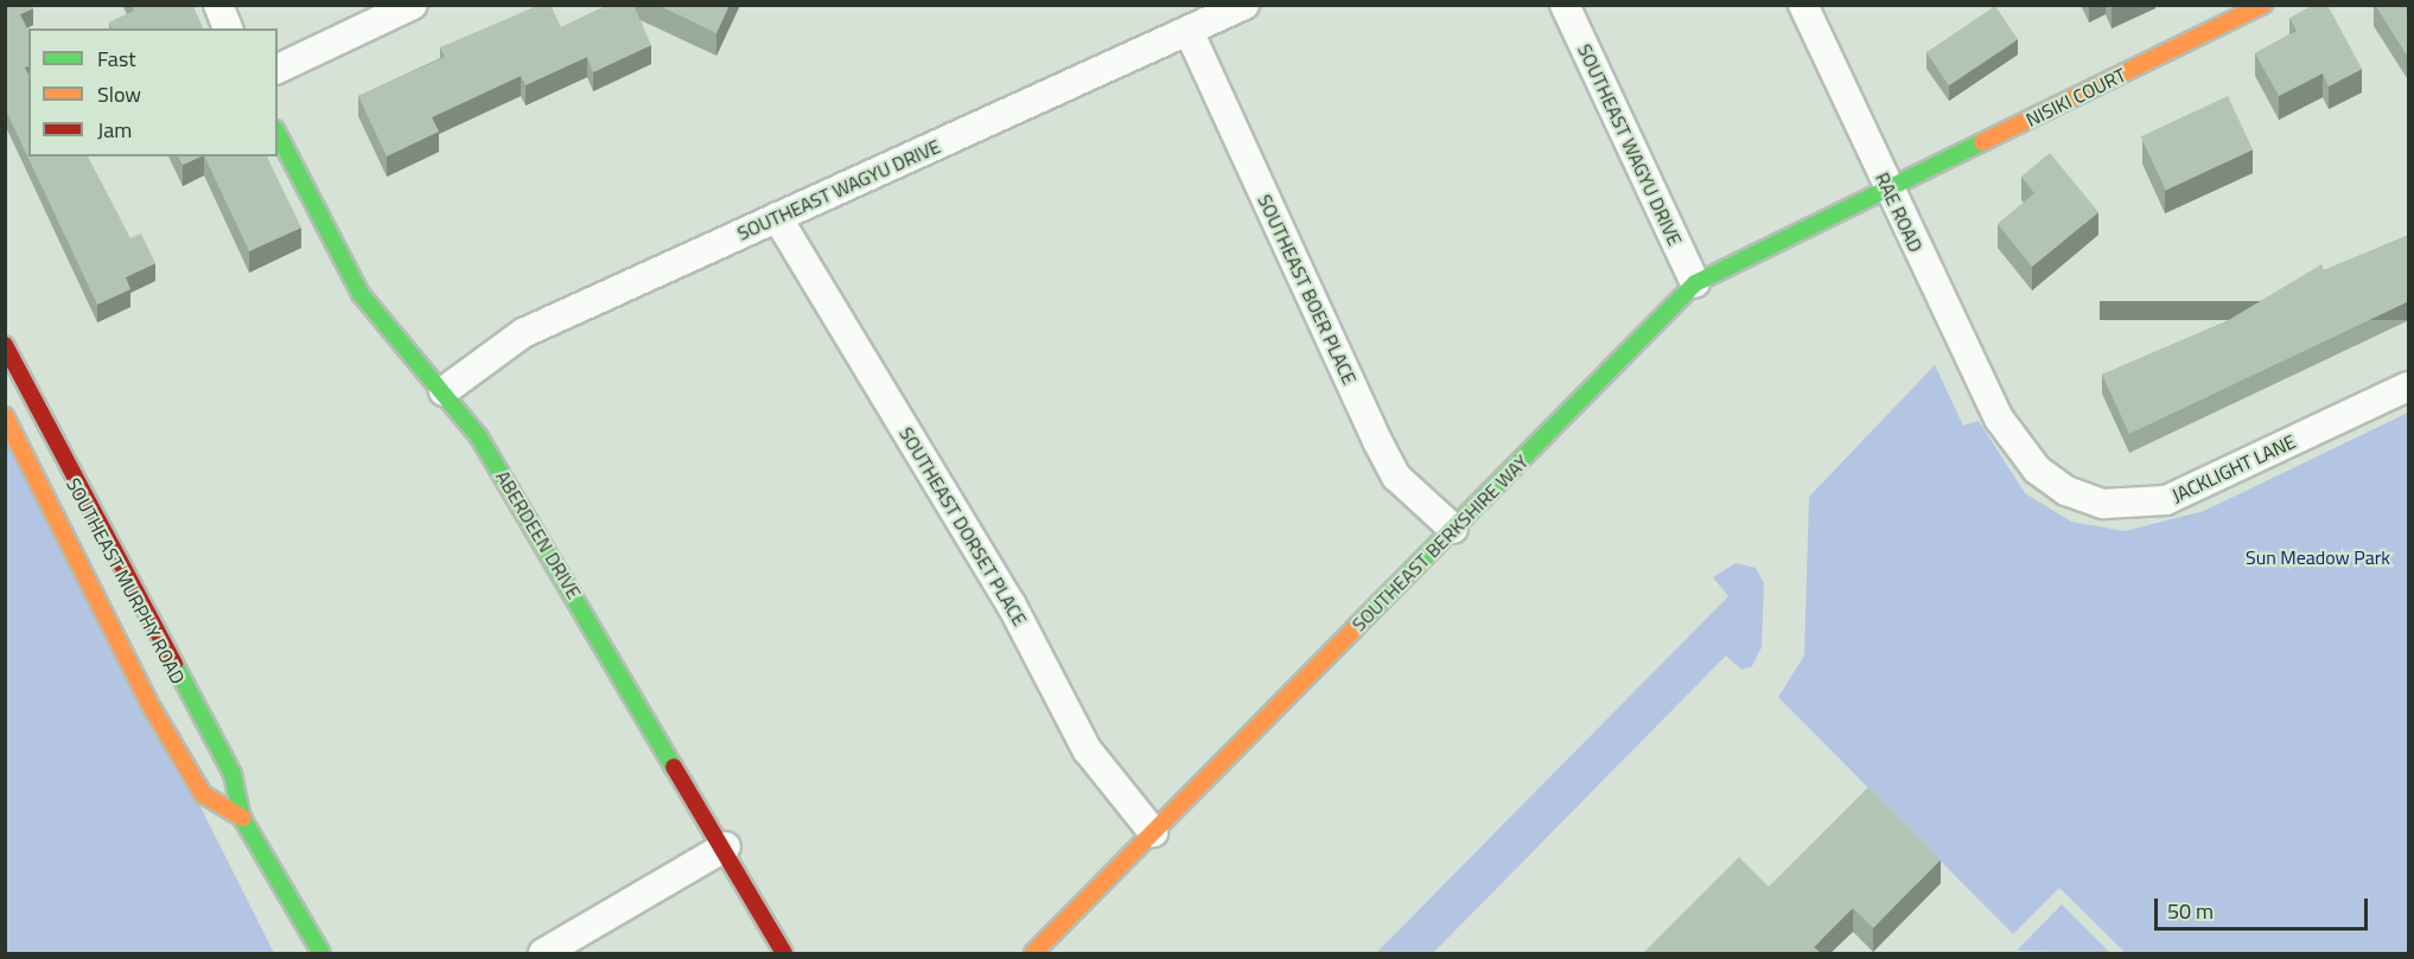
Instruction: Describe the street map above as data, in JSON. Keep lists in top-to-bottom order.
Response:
{
  "streets": {
    "street": [
      "NISIKI COURT",
      "SOUTHEAST WAGYU DRIVE",
      "RAE ROAD",
      "SOUTHEAST BOER PLACE",
      "JACKLIGHT LANE",
      "SOUTHEAST DORSET PLACE",
      "ABERDEEN DRIVE",
      "SOUTHEAST BERKSHIRE WAY",
      "SOUTHEAST MURPHY ROAD"
    ]
  },
  "crossings": [
    ["NISIKI COURT", "RAE ROAD"],
    ["NISIKI COURT", "SOUTHEAST BERKSHIRE WAY"],
    ["SOUTHEAST WAGYU DRIVE", "SOUTHEAST BOER PLACE"],
    ["SOUTHEAST WAGYU DRIVE", "SOUTHEAST DORSET PLACE"],
    ["SOUTHEAST WAGYU DRIVE", "ABERDEEN DRIVE"],
    ["SOUTHEAST WAGYU DRIVE", "SOUTHEAST BERKSHIRE WAY"],
    ["RAE ROAD", "JACKLIGHT LANE"],
    ["RAE ROAD", "SOUTHEAST BERKSHIRE WAY"],
    ["SOUTHEAST BOER PLACE", "SOUTHEAST BERKSHIRE WAY"],
    ["SOUTHEAST DORSET PLACE", "SOUTHEAST BERKSHIRE WAY"]
  ],
  "parks": ["Sun Meadow Park"],
  "legend": ["Fast", "Slow", "Jam"],
  "scale_bar": "50 m"
}
